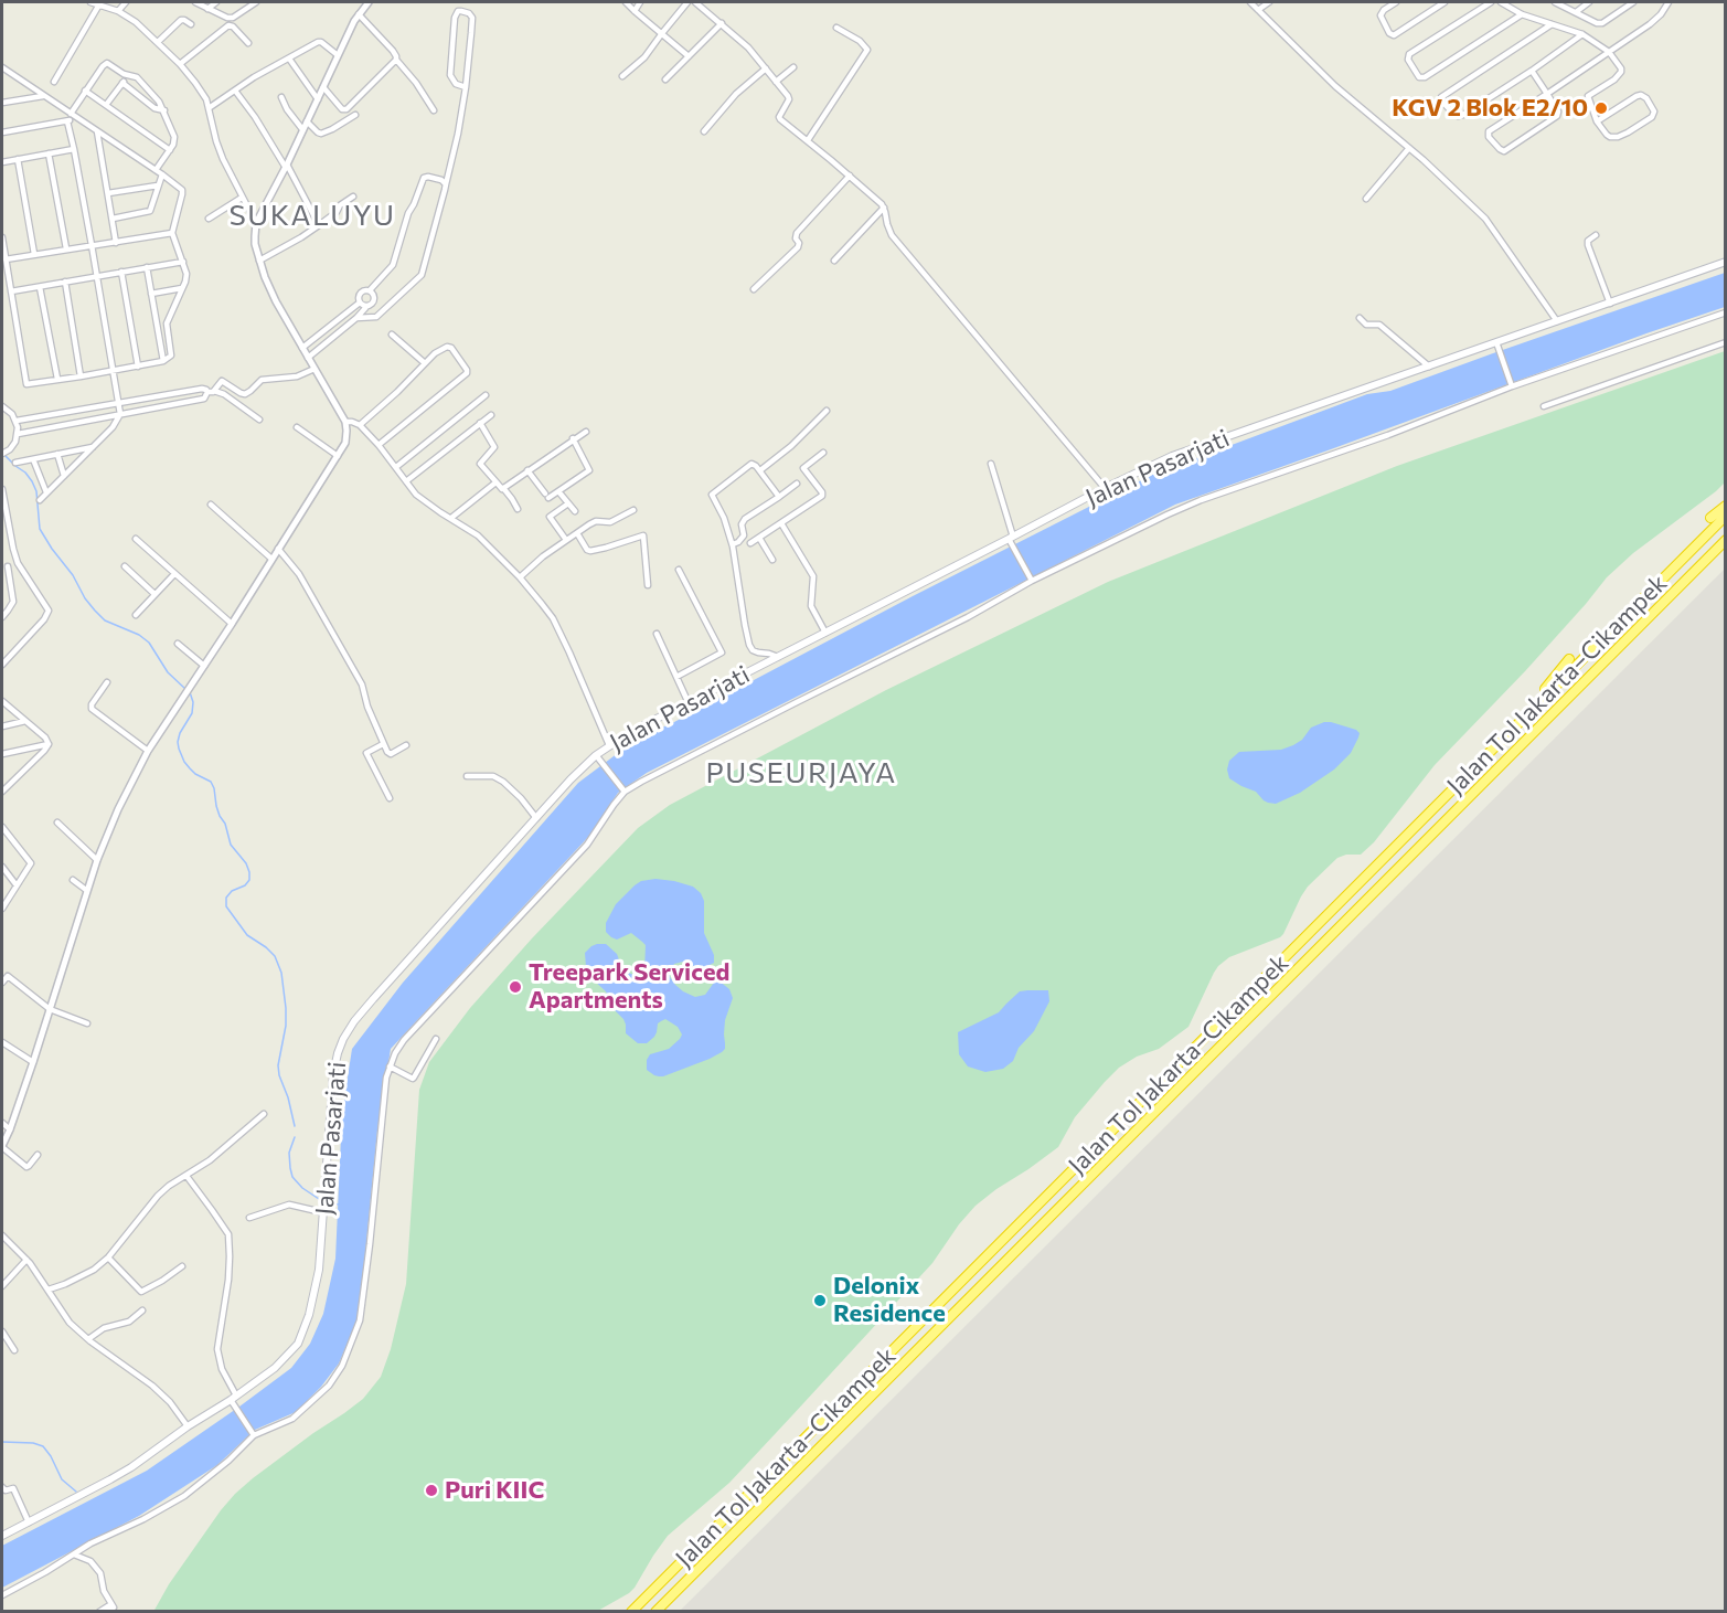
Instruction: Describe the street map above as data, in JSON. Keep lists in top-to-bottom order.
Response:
{
  "streets": {
    "highway": ["Jalan Tol Jakarta–Cikampek"],
    "main road": ["Jalan Pasarjati"]
  },
  "districts": ["SUKALUYU", "PUSEURJAYA"],
  "places": [
    "KGV 2 Blok E2/10",
    "Treepark Serviced Apartments",
    "Delonix Residence",
    "Puri KIIC"
  ]
}
